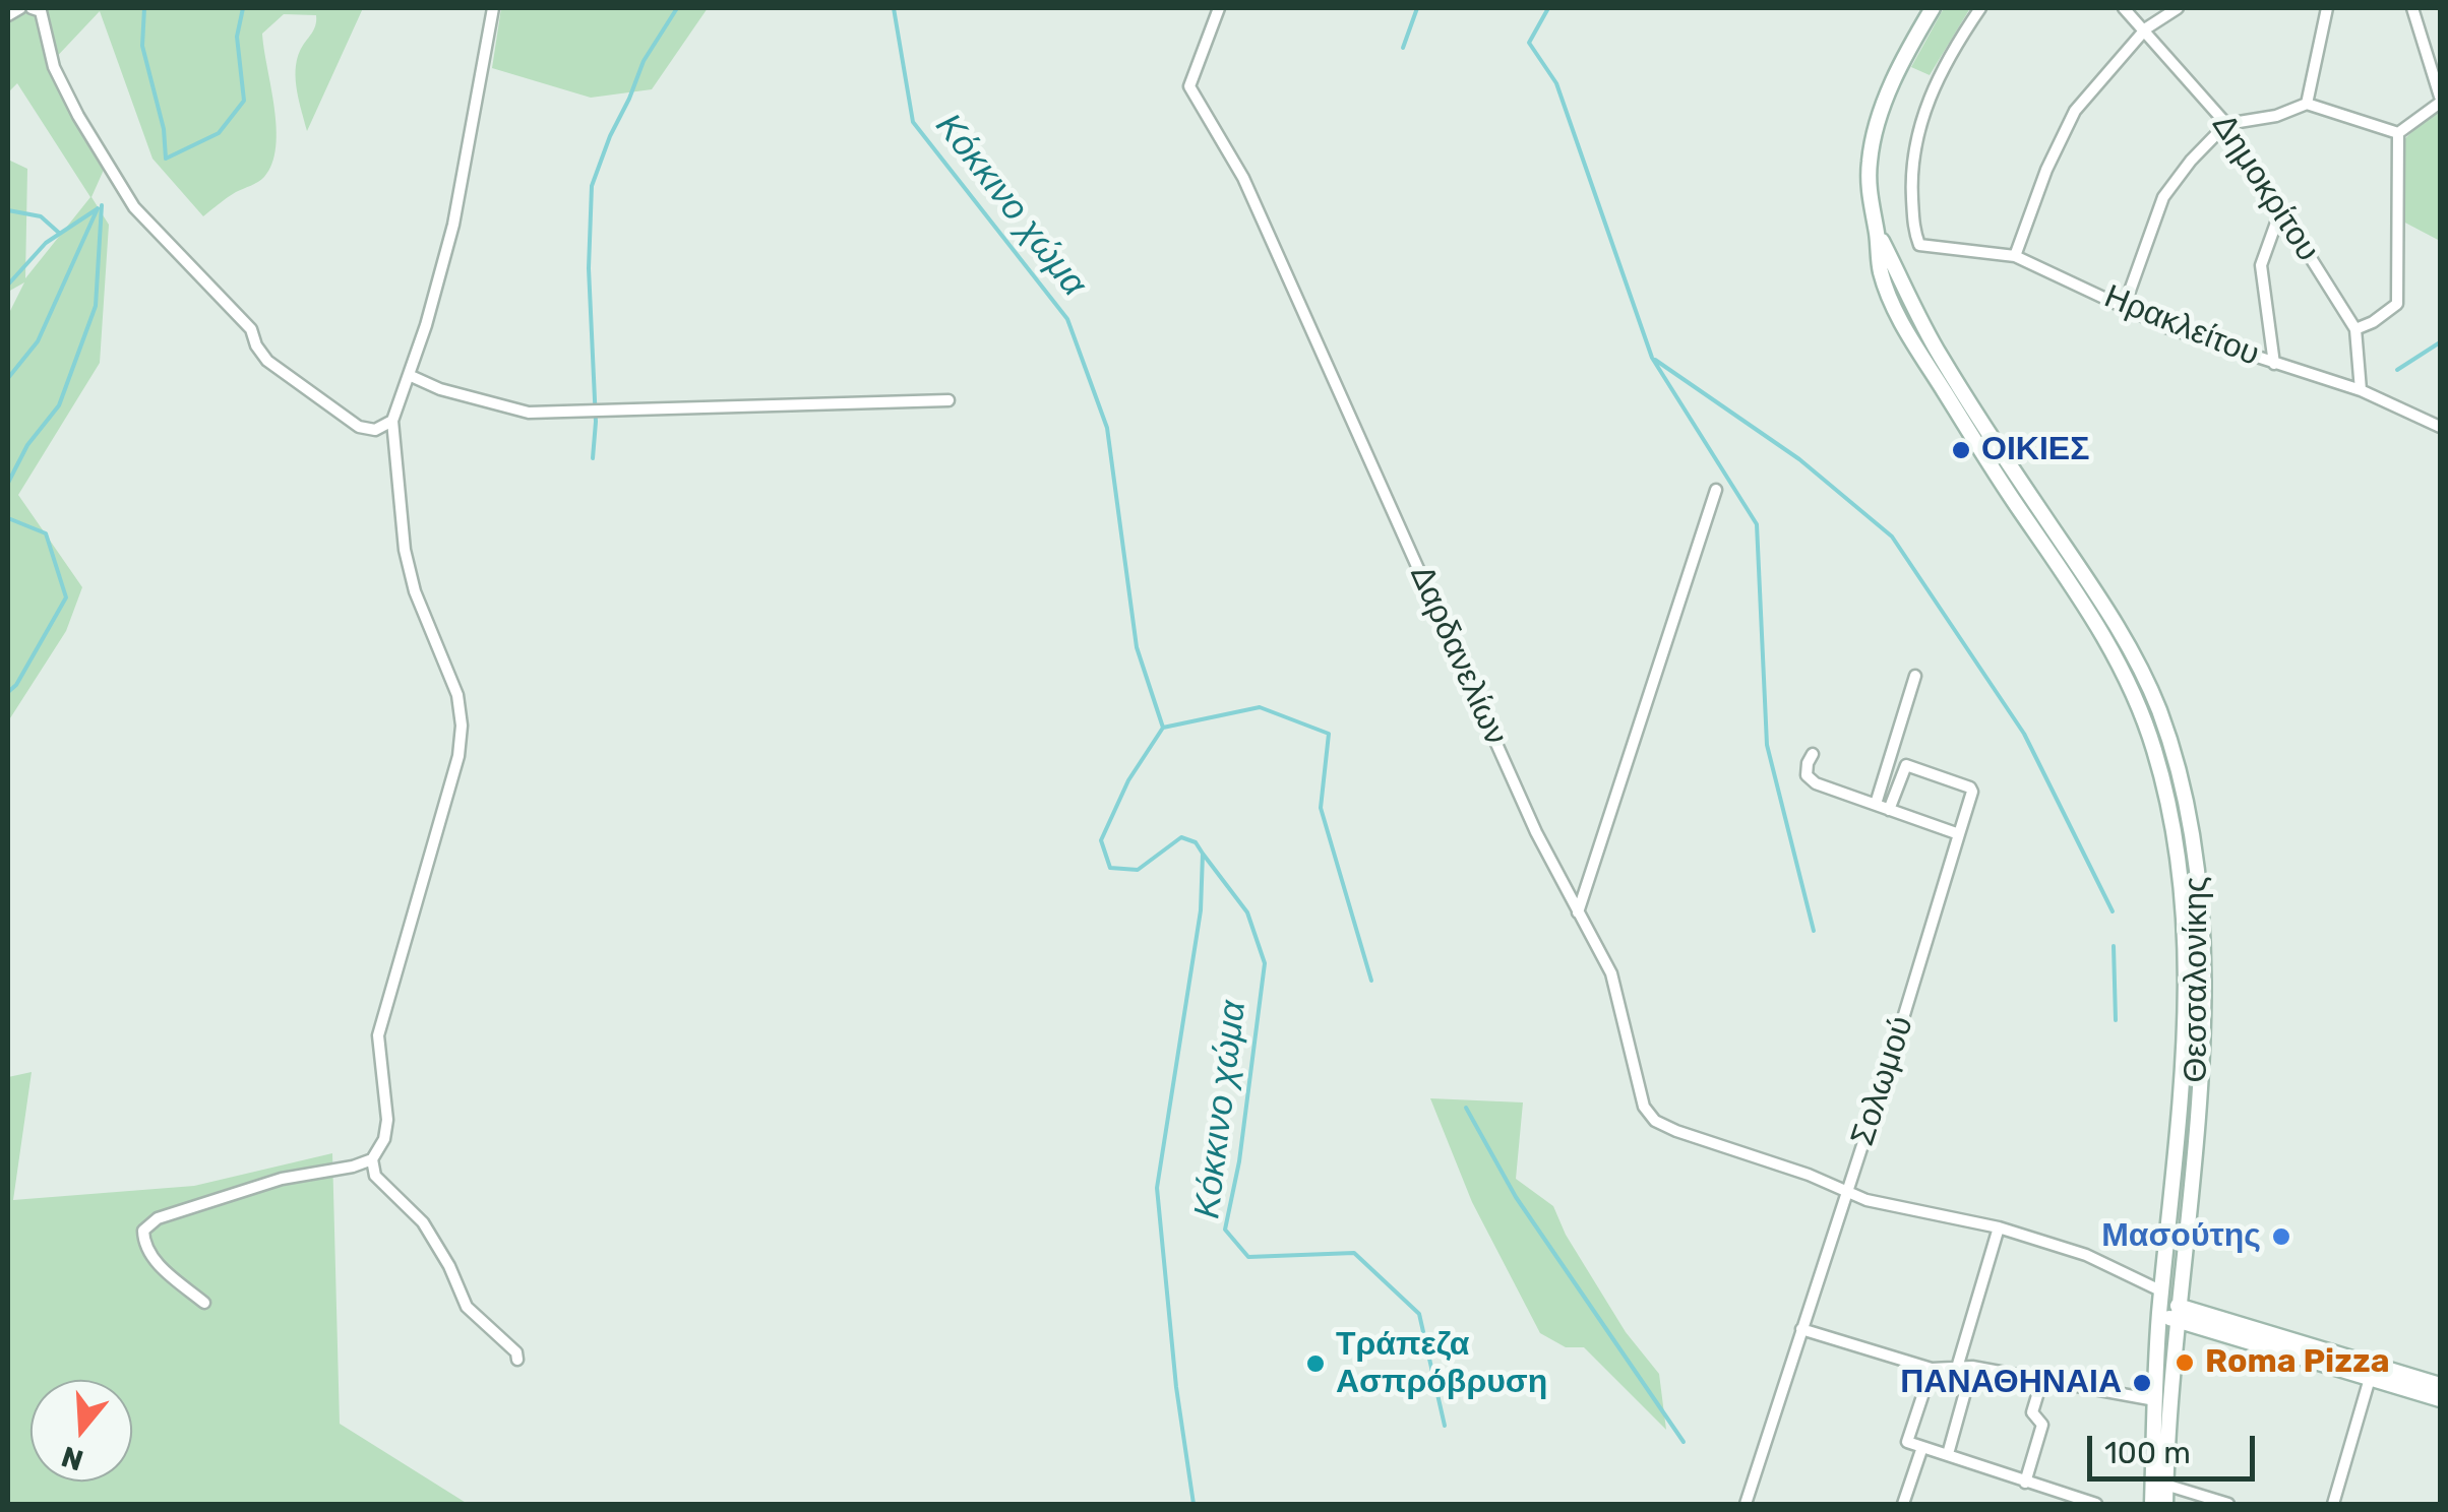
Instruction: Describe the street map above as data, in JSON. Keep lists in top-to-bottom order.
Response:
{
  "streets": {
    "main road": ["Θεσσαλονίκης"],
    "street": [
      "Δημοκρίτου",
      "Ηρακλείτου",
      "Δαρδανελίων",
      "Σολωμού"
    ]
  },
  "crossings": [
    ["Δημοκρίτου", "Ηρακλείτου"],
    ["Δαρδανελίων", "Σολωμού"]
  ],
  "water": ["Κόκκινο χώμα"],
  "places": [
    "ΟΙΚΙΕΣ",
    "Μασούτης",
    "Roma Pizza",
    "Τράπεζα Ασπρόβρυση",
    "ΠΑΝΑΘΗΝΑΙΑ"
  ],
  "scale_bar": "100 m",
  "north": "bottom"
}
